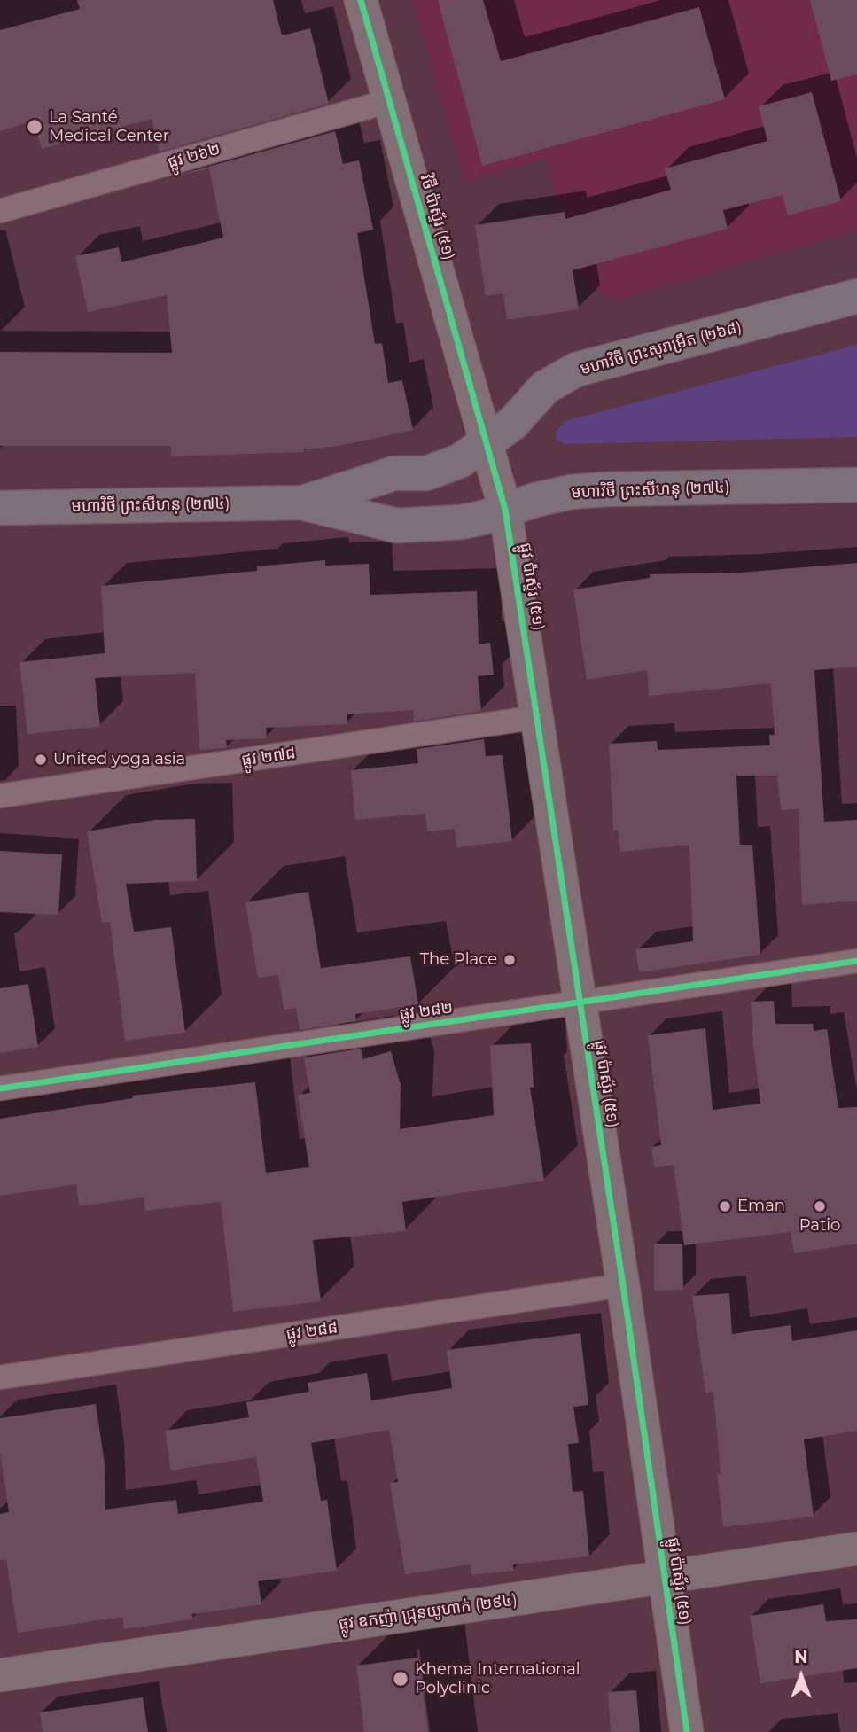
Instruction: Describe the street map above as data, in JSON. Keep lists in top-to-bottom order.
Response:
{
  "streets": {
    "main road": ["មហាវិថី ព្រះសុរាម្រឹត (២៦៨)", "មហាវិថី ព្រះសីហនុ (២៧៤)"],
    "street": [
      "ផ្លូវ ២៦២",
      "វិថី ប៉ាស្ទ័រ (៥១)",
      "ផ្លូវ ប៉ាស្ទ័រ (៥១)",
      "ផ្លូវ ២៧៨",
      "ផ្លូវ ២៨២",
      "ផ្លូវ ២៨៨",
      "ផ្លូវ ឧកញ៉ា ជ្រុនយូហាក់ (២៩៤)"
    ]
  },
  "crossings": [
    ["ផ្លូវ ២៦២", "វិថី ប៉ាស្ទ័រ (៥១)"],
    ["វិថី ប៉ាស្ទ័រ (៥១)", "មហាវិថី ព្រះសុរាម្រឹត (២៦៨)"],
    ["វិថី ប៉ាស្ទ័រ (៥១)", "មហាវិថី ព្រះសីហនុ (២៧៤)"],
    ["វិថី ប៉ាស្ទ័រ (៥១)", "ផ្លូវ ប៉ាស្ទ័រ (៥១)"],
    ["មហាវិថី ព្រះសុរាម្រឹត (២៦៨)", "មហាវិថី ព្រះសីហនុ (២៧៤)"],
    ["មហាវិថី ព្រះសុរាម្រឹត (២៦៨)", "ផ្លូវ ប៉ាស្ទ័រ (៥១)"],
    ["មហាវិថី ព្រះសីហនុ (២៧៤)", "ផ្លូវ ប៉ាស្ទ័រ (៥១)"],
    ["ផ្លូវ ប៉ាស្ទ័រ (៥១)", "ផ្លូវ ២៧៨"],
    ["ផ្លូវ ប៉ាស្ទ័រ (៥១)", "ផ្លូវ ២៨២"],
    ["ផ្លូវ ប៉ាស្ទ័រ (៥១)", "ផ្លូវ ២៨៨"],
    ["ផ្លូវ ប៉ាស្ទ័រ (៥១)", "ផ្លូវ ឧកញ៉ា ជ្រុនយូហាក់ (២៩៤)"]
  ],
  "places": [
    "La Santé Medical Center",
    "United yoga asia",
    "The Place",
    "Eman",
    "Patio",
    "Khema International Polyclinic"
  ],
  "north": "top"
}
